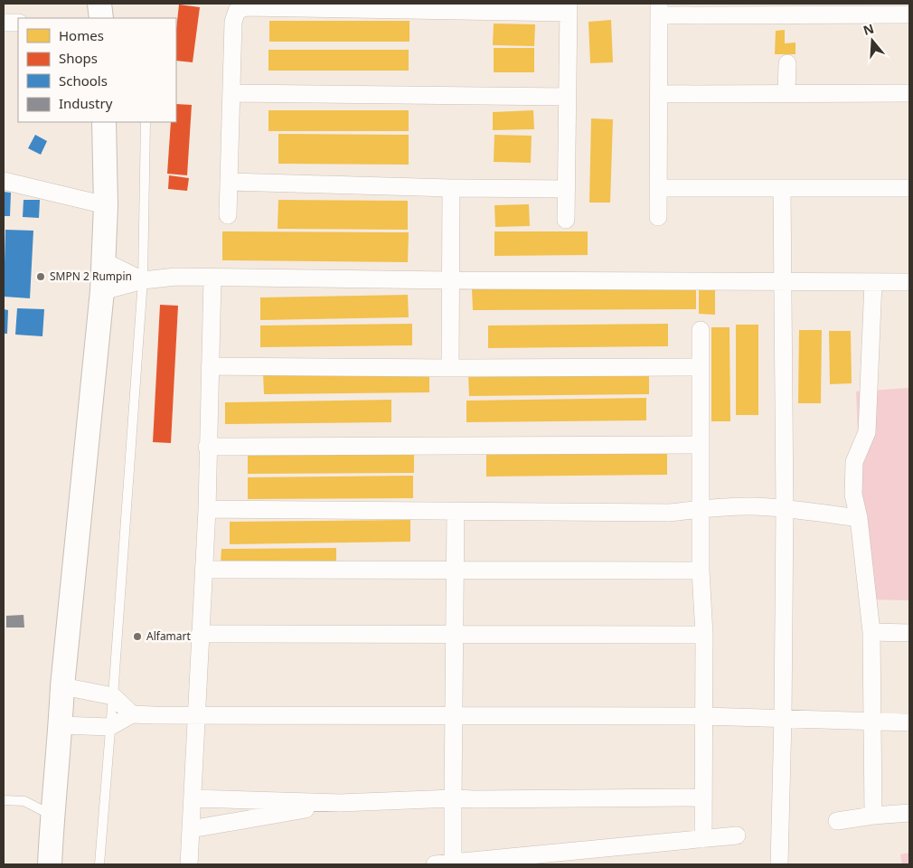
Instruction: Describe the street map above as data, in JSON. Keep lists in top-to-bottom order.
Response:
{
  "places": ["SMPN 2 Rumpin", "Alfamart"],
  "legend": [
    "Homes",
    "Shops",
    "Schools",
    "Industry"
  ],
  "north": "top"
}
